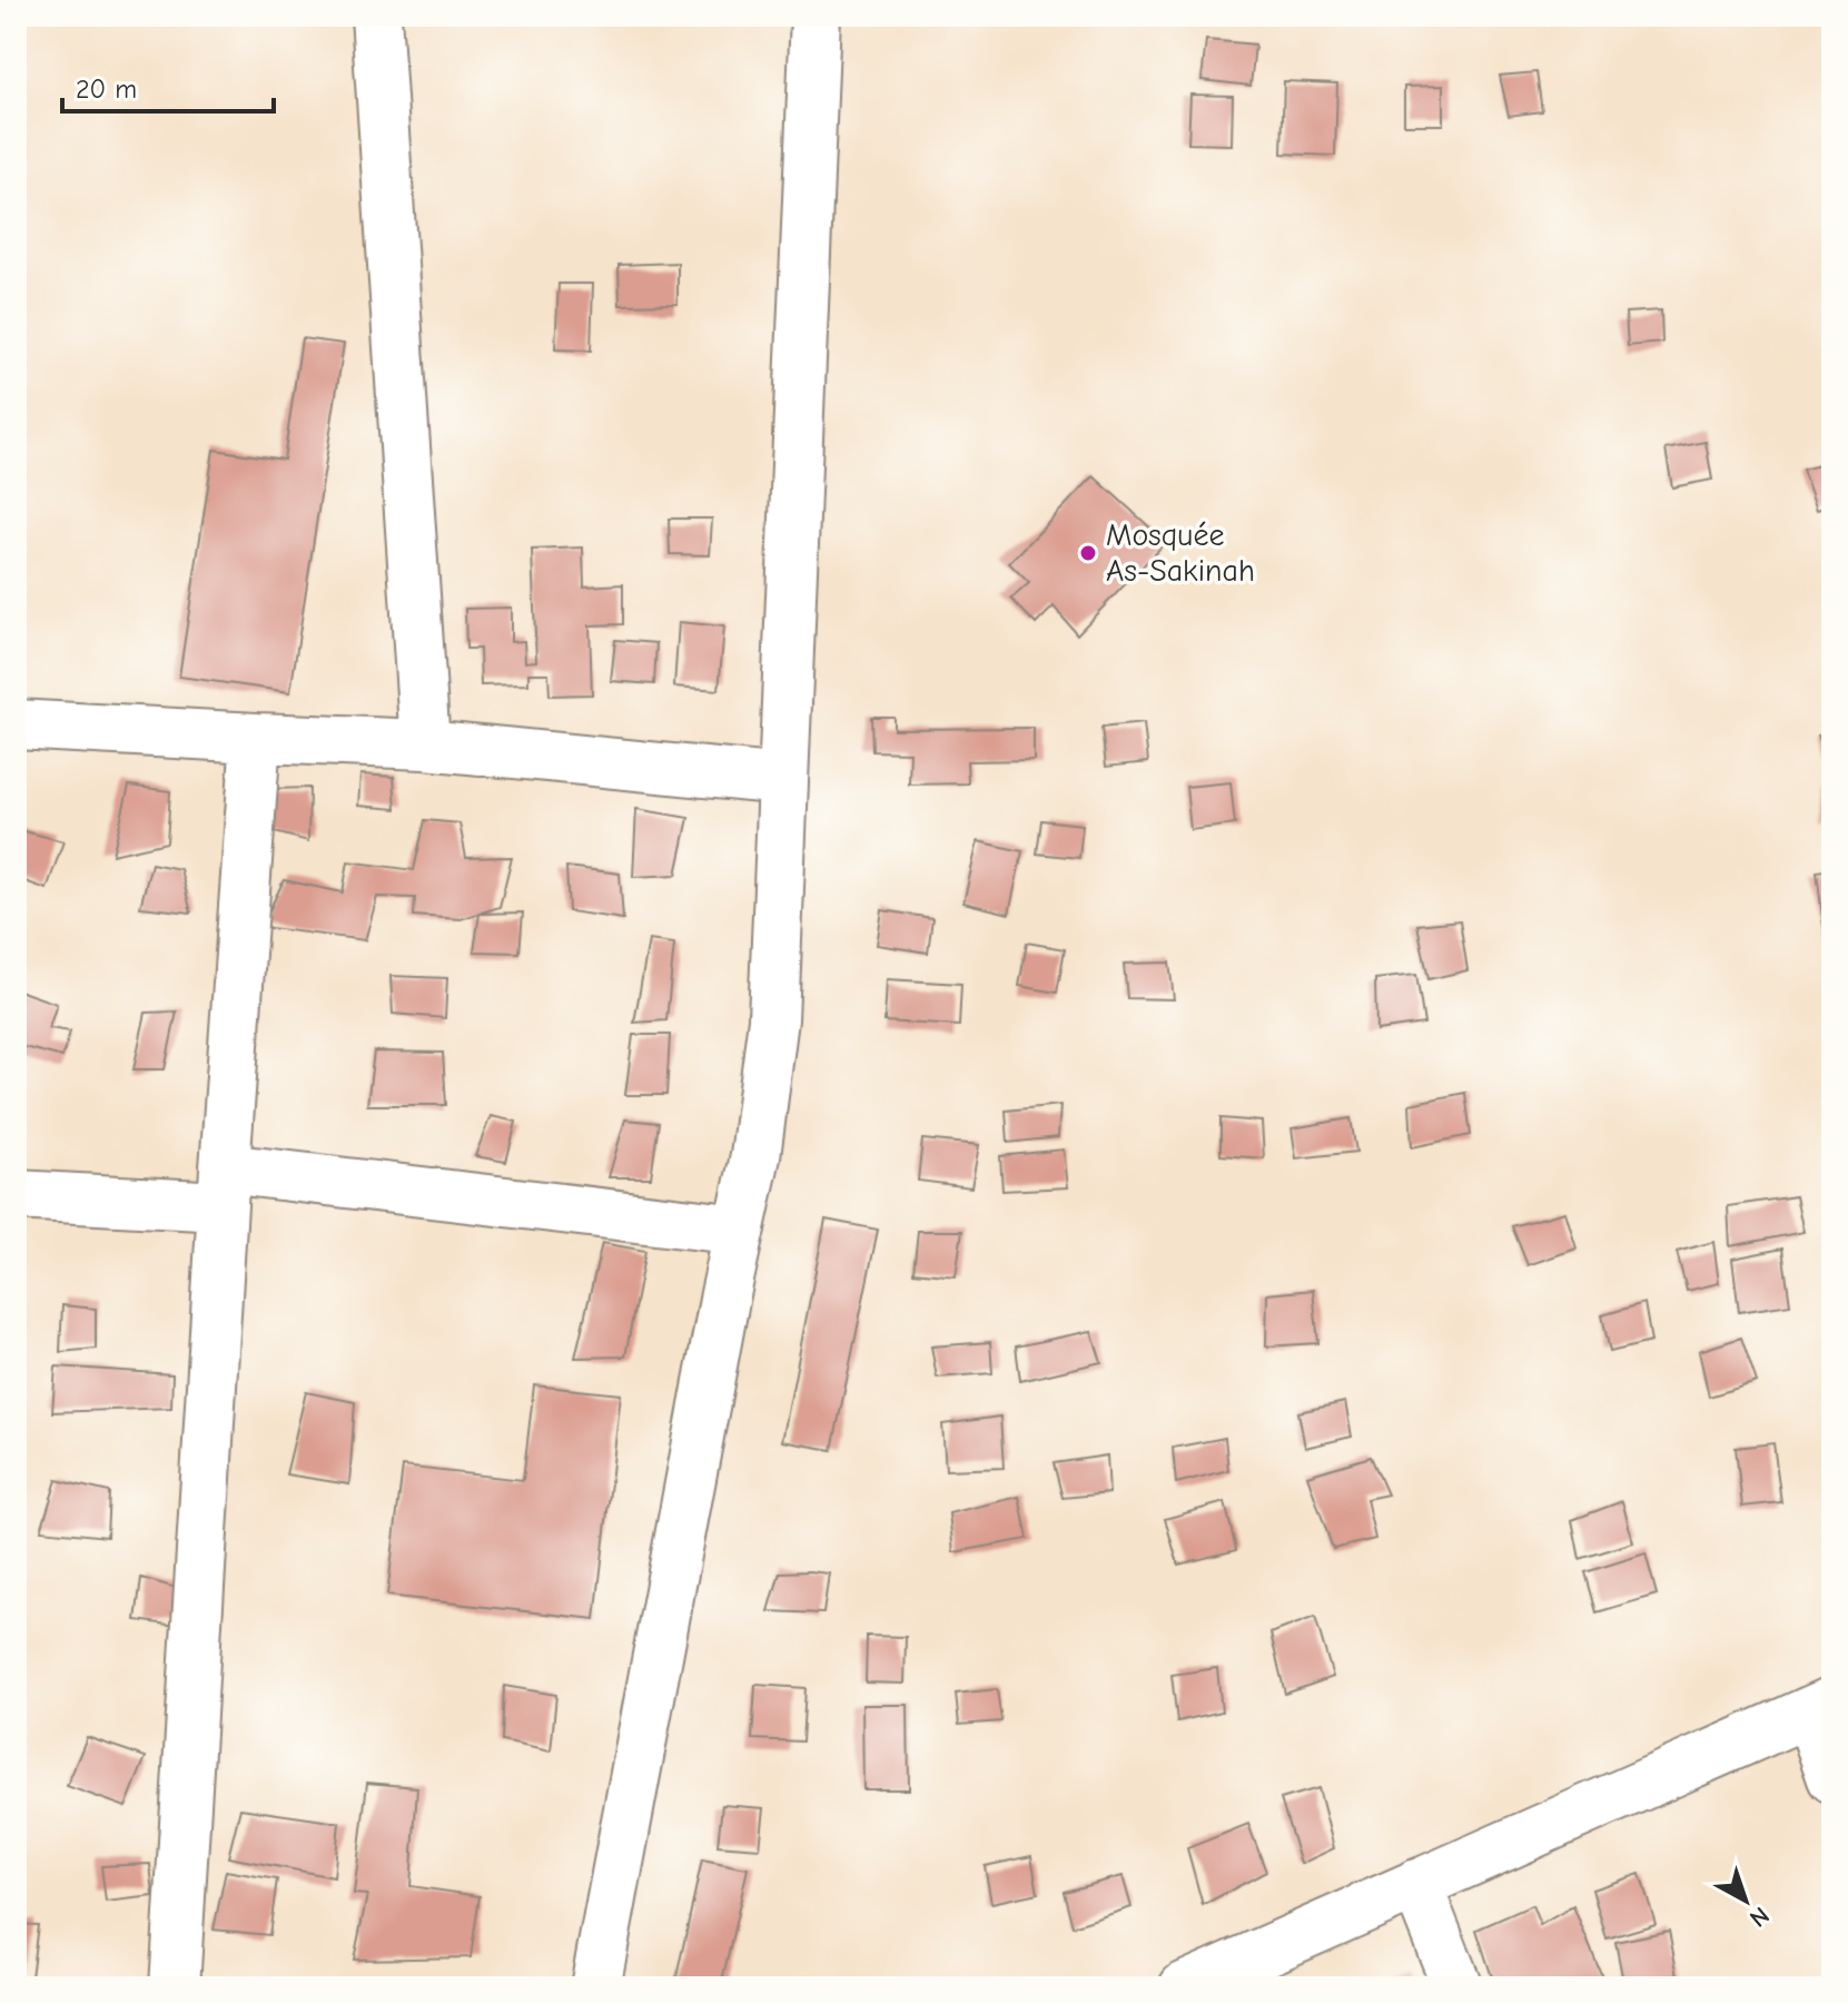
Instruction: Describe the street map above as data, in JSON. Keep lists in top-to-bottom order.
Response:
{
  "places": ["Mosquée As-Sakinah"],
  "scale_bar": "20 m",
  "north": "bottom right"
}
